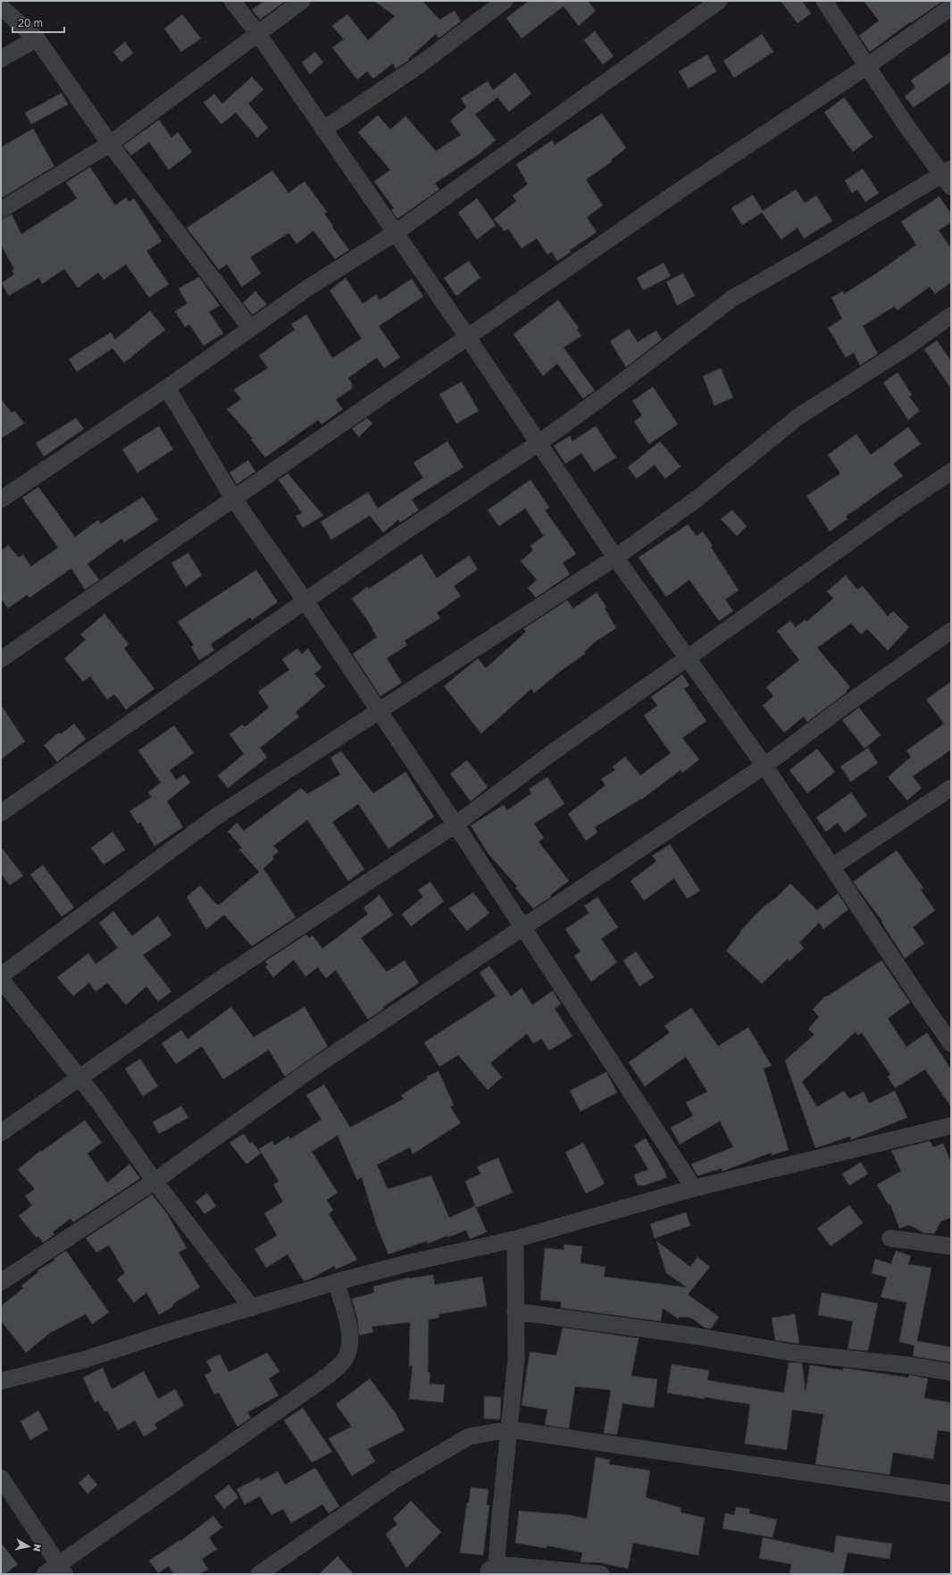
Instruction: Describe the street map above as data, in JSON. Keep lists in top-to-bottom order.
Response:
{
  "scale_bar": "20 m",
  "north": "right"
}
